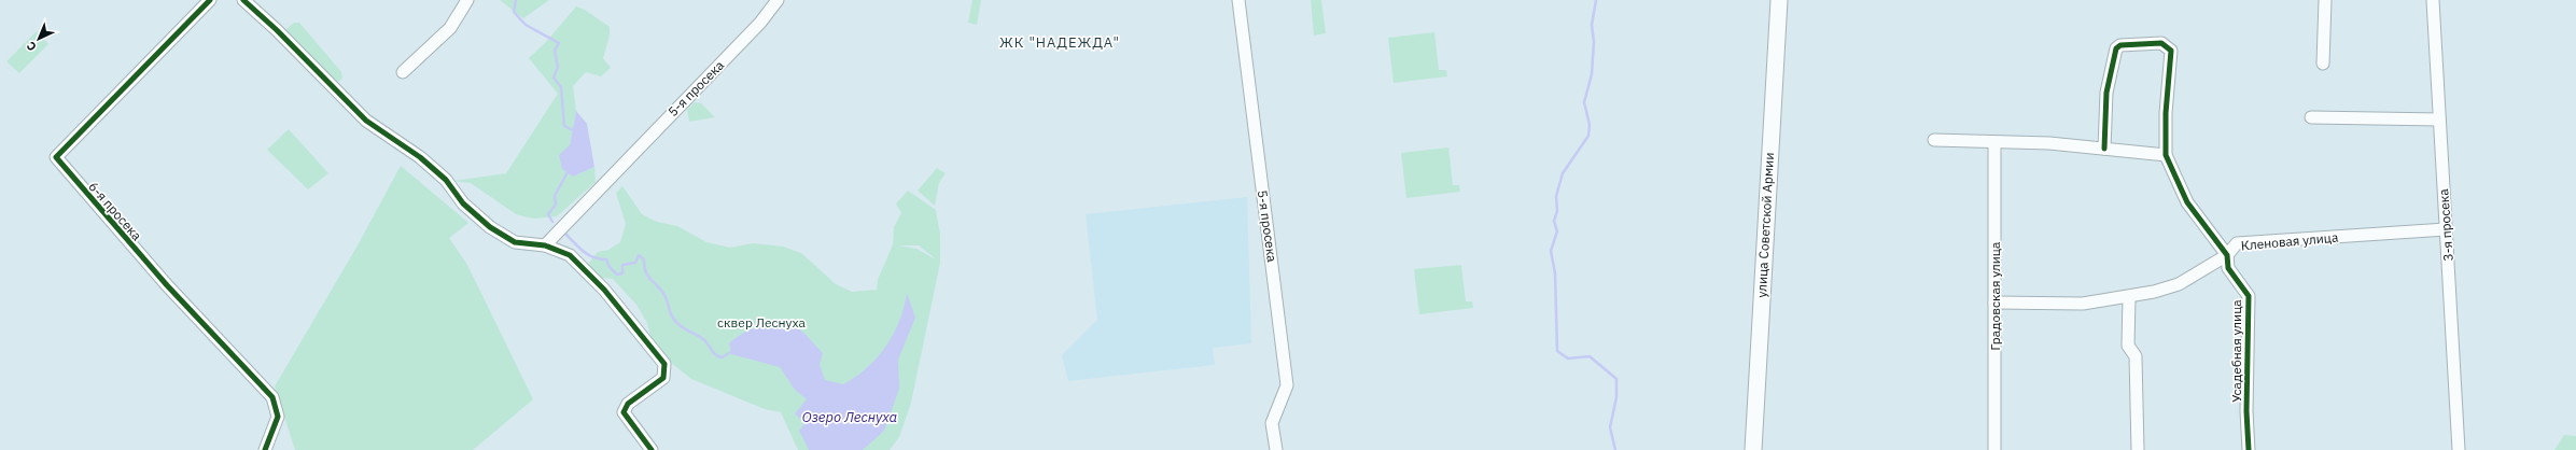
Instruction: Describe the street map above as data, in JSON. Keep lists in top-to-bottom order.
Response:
{
  "streets": {
    "street": [
      "5-я просека",
      "6-я просека",
      "улица Советской Армии",
      "3-я просека",
      "Кленовая улица",
      "Градовская улица",
      "Усадебная улица"
    ]
  },
  "crossings": [
    ["3-я просека", "Кленовая улица"],
    ["Кленовая улица", "Градовская улица"],
    ["Кленовая улица", "Усадебная улица"]
  ],
  "districts": ["ЖК \"НАДЕЖДА\""],
  "water": ["Озеро Леснуха"],
  "parks": ["сквер Леснуха"],
  "north": "bottom left"
}
